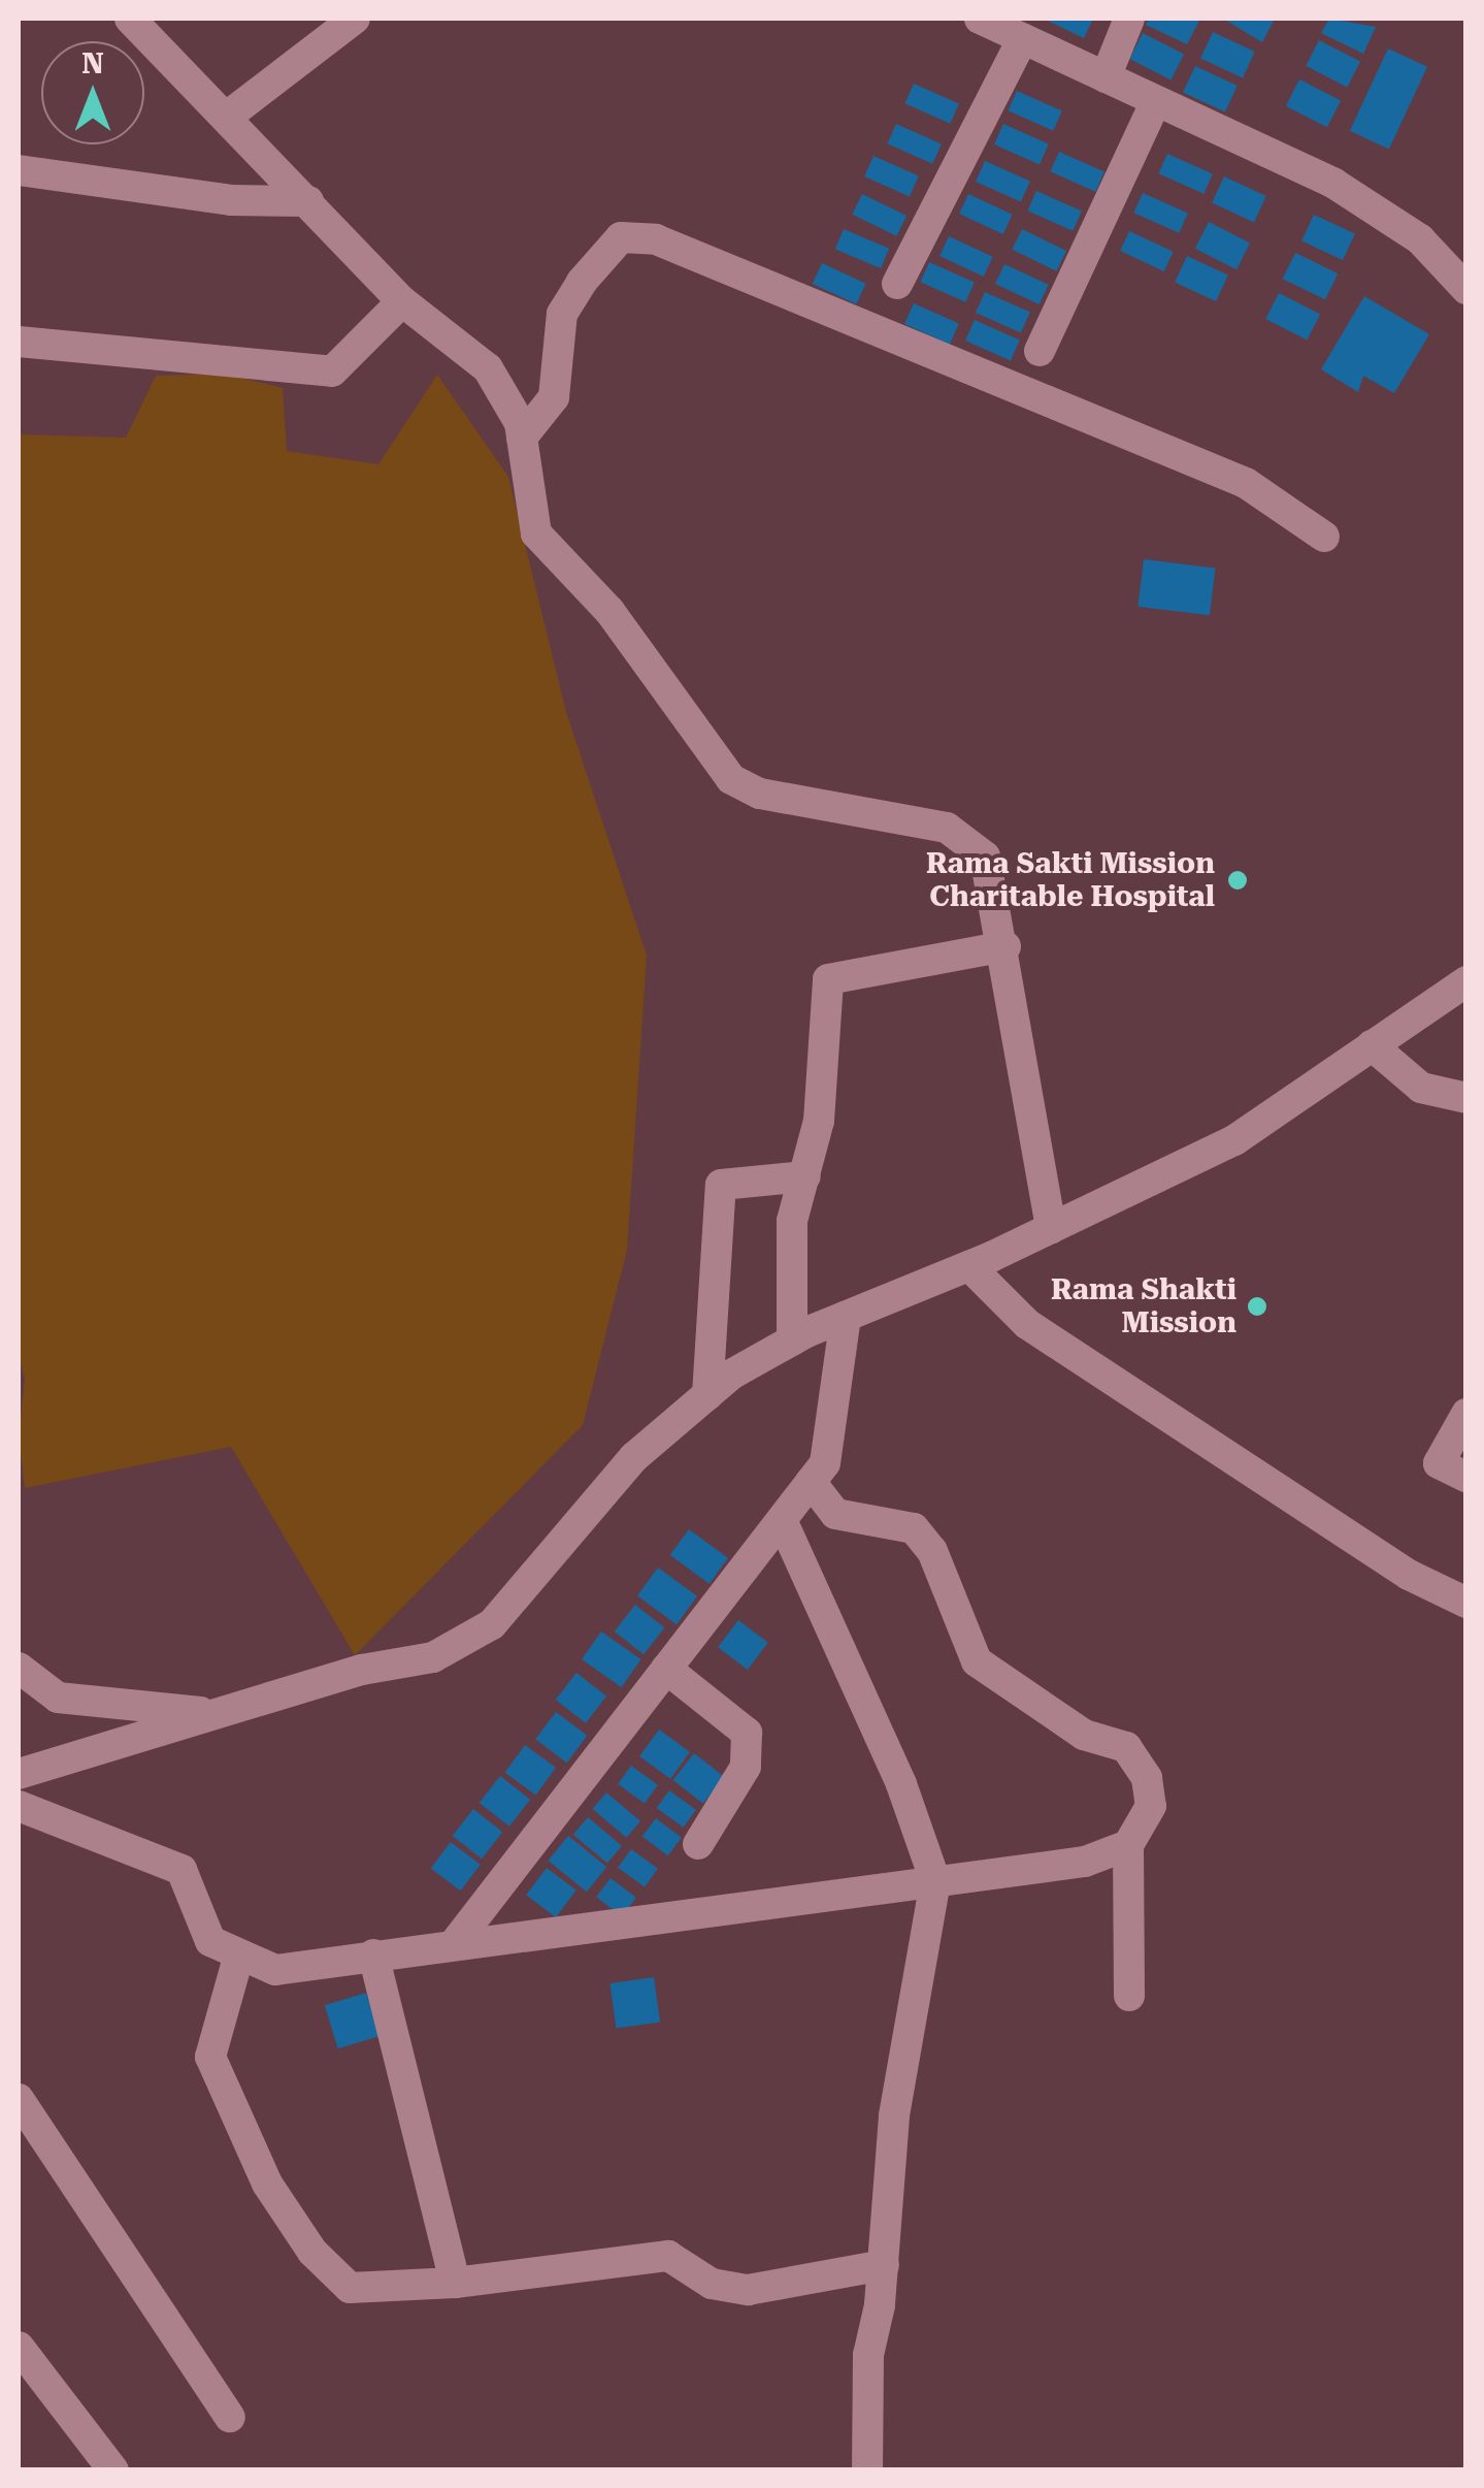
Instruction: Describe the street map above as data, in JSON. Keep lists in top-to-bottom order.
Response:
{
  "places": ["Rama Sakti Mission Charitable Hospital", "Rama Shakti Mission"],
  "north": "top"
}
